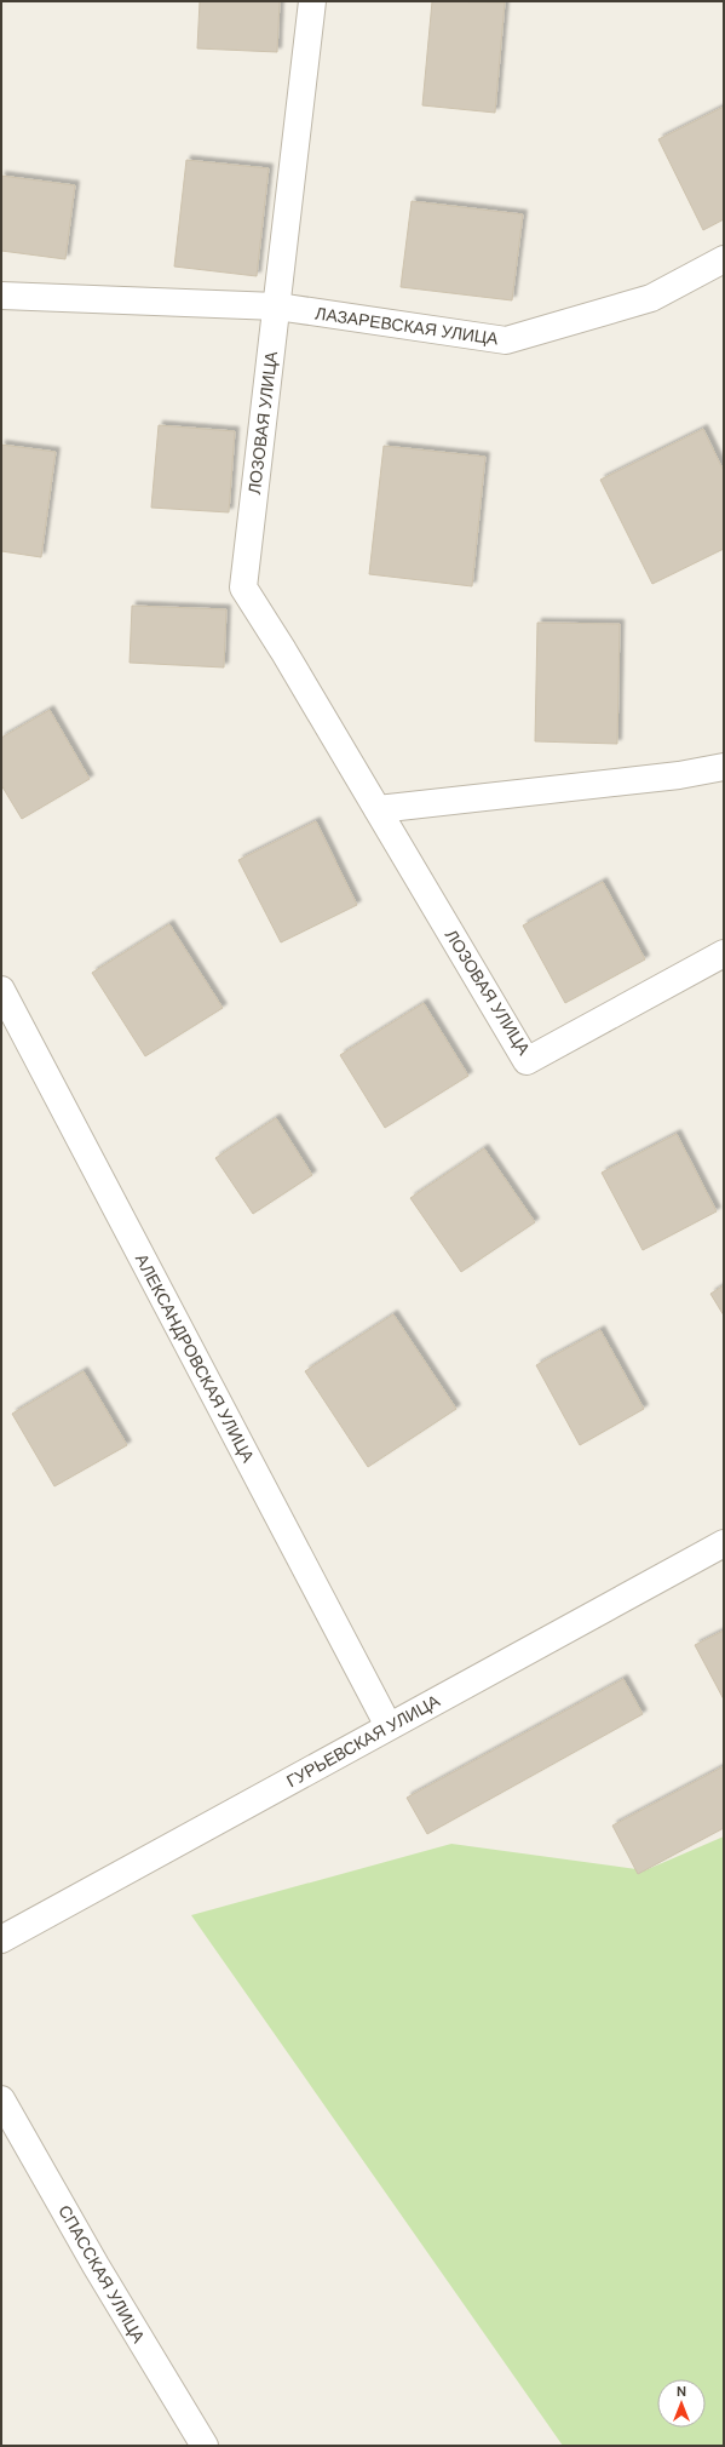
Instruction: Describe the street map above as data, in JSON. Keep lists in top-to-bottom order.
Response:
{
  "streets": {
    "street": [
      "ЛАЗАРЕВСКАЯ УЛИЦА",
      "ЛОЗОВАЯ УЛИЦА",
      "АЛЕКСАНДРОВСКАЯ УЛИЦА",
      "ГУРЬЕВСКАЯ УЛИЦА",
      "СПАССКАЯ УЛИЦА"
    ]
  },
  "crossings": [
    ["ЛАЗАРЕВСКАЯ УЛИЦА", "ЛОЗОВАЯ УЛИЦА"],
    ["АЛЕКСАНДРОВСКАЯ УЛИЦА", "ГУРЬЕВСКАЯ УЛИЦА"]
  ],
  "north": "top"
}
